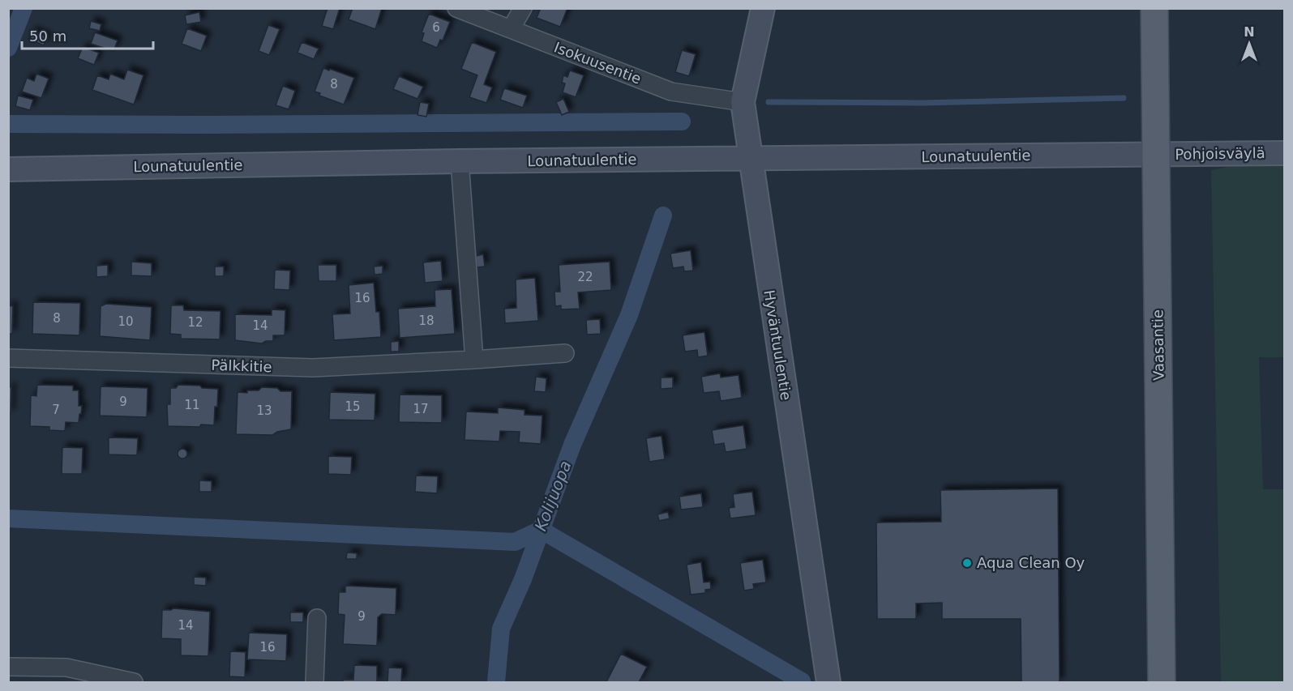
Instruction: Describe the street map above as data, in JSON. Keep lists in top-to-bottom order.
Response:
{
  "streets": {
    "main road": ["Vaasantie"],
    "street": [
      "Isokuusentie",
      "Pohjoisväylä",
      "Lounatuulentie",
      "Hyväntuulentie",
      "Pälkkitie"
    ]
  },
  "crossings": [
    ["Isokuusentie", "Hyväntuulentie"],
    ["Pohjoisväylä", "Lounatuulentie"],
    ["Pohjoisväylä", "Vaasantie"],
    ["Lounatuulentie", "Hyväntuulentie"],
    ["Lounatuulentie", "Vaasantie"]
  ],
  "water": ["Kolijuopa"],
  "places": ["Aqua Clean Oy"],
  "house_numbers": [
    "6",
    "8",
    "22",
    "16",
    "8",
    "18",
    "10",
    "12",
    "14",
    "9",
    "11",
    "15",
    "17",
    "7",
    "13",
    "9",
    "14",
    "16"
  ],
  "scale_bar": "50 m",
  "north": "top"
}
